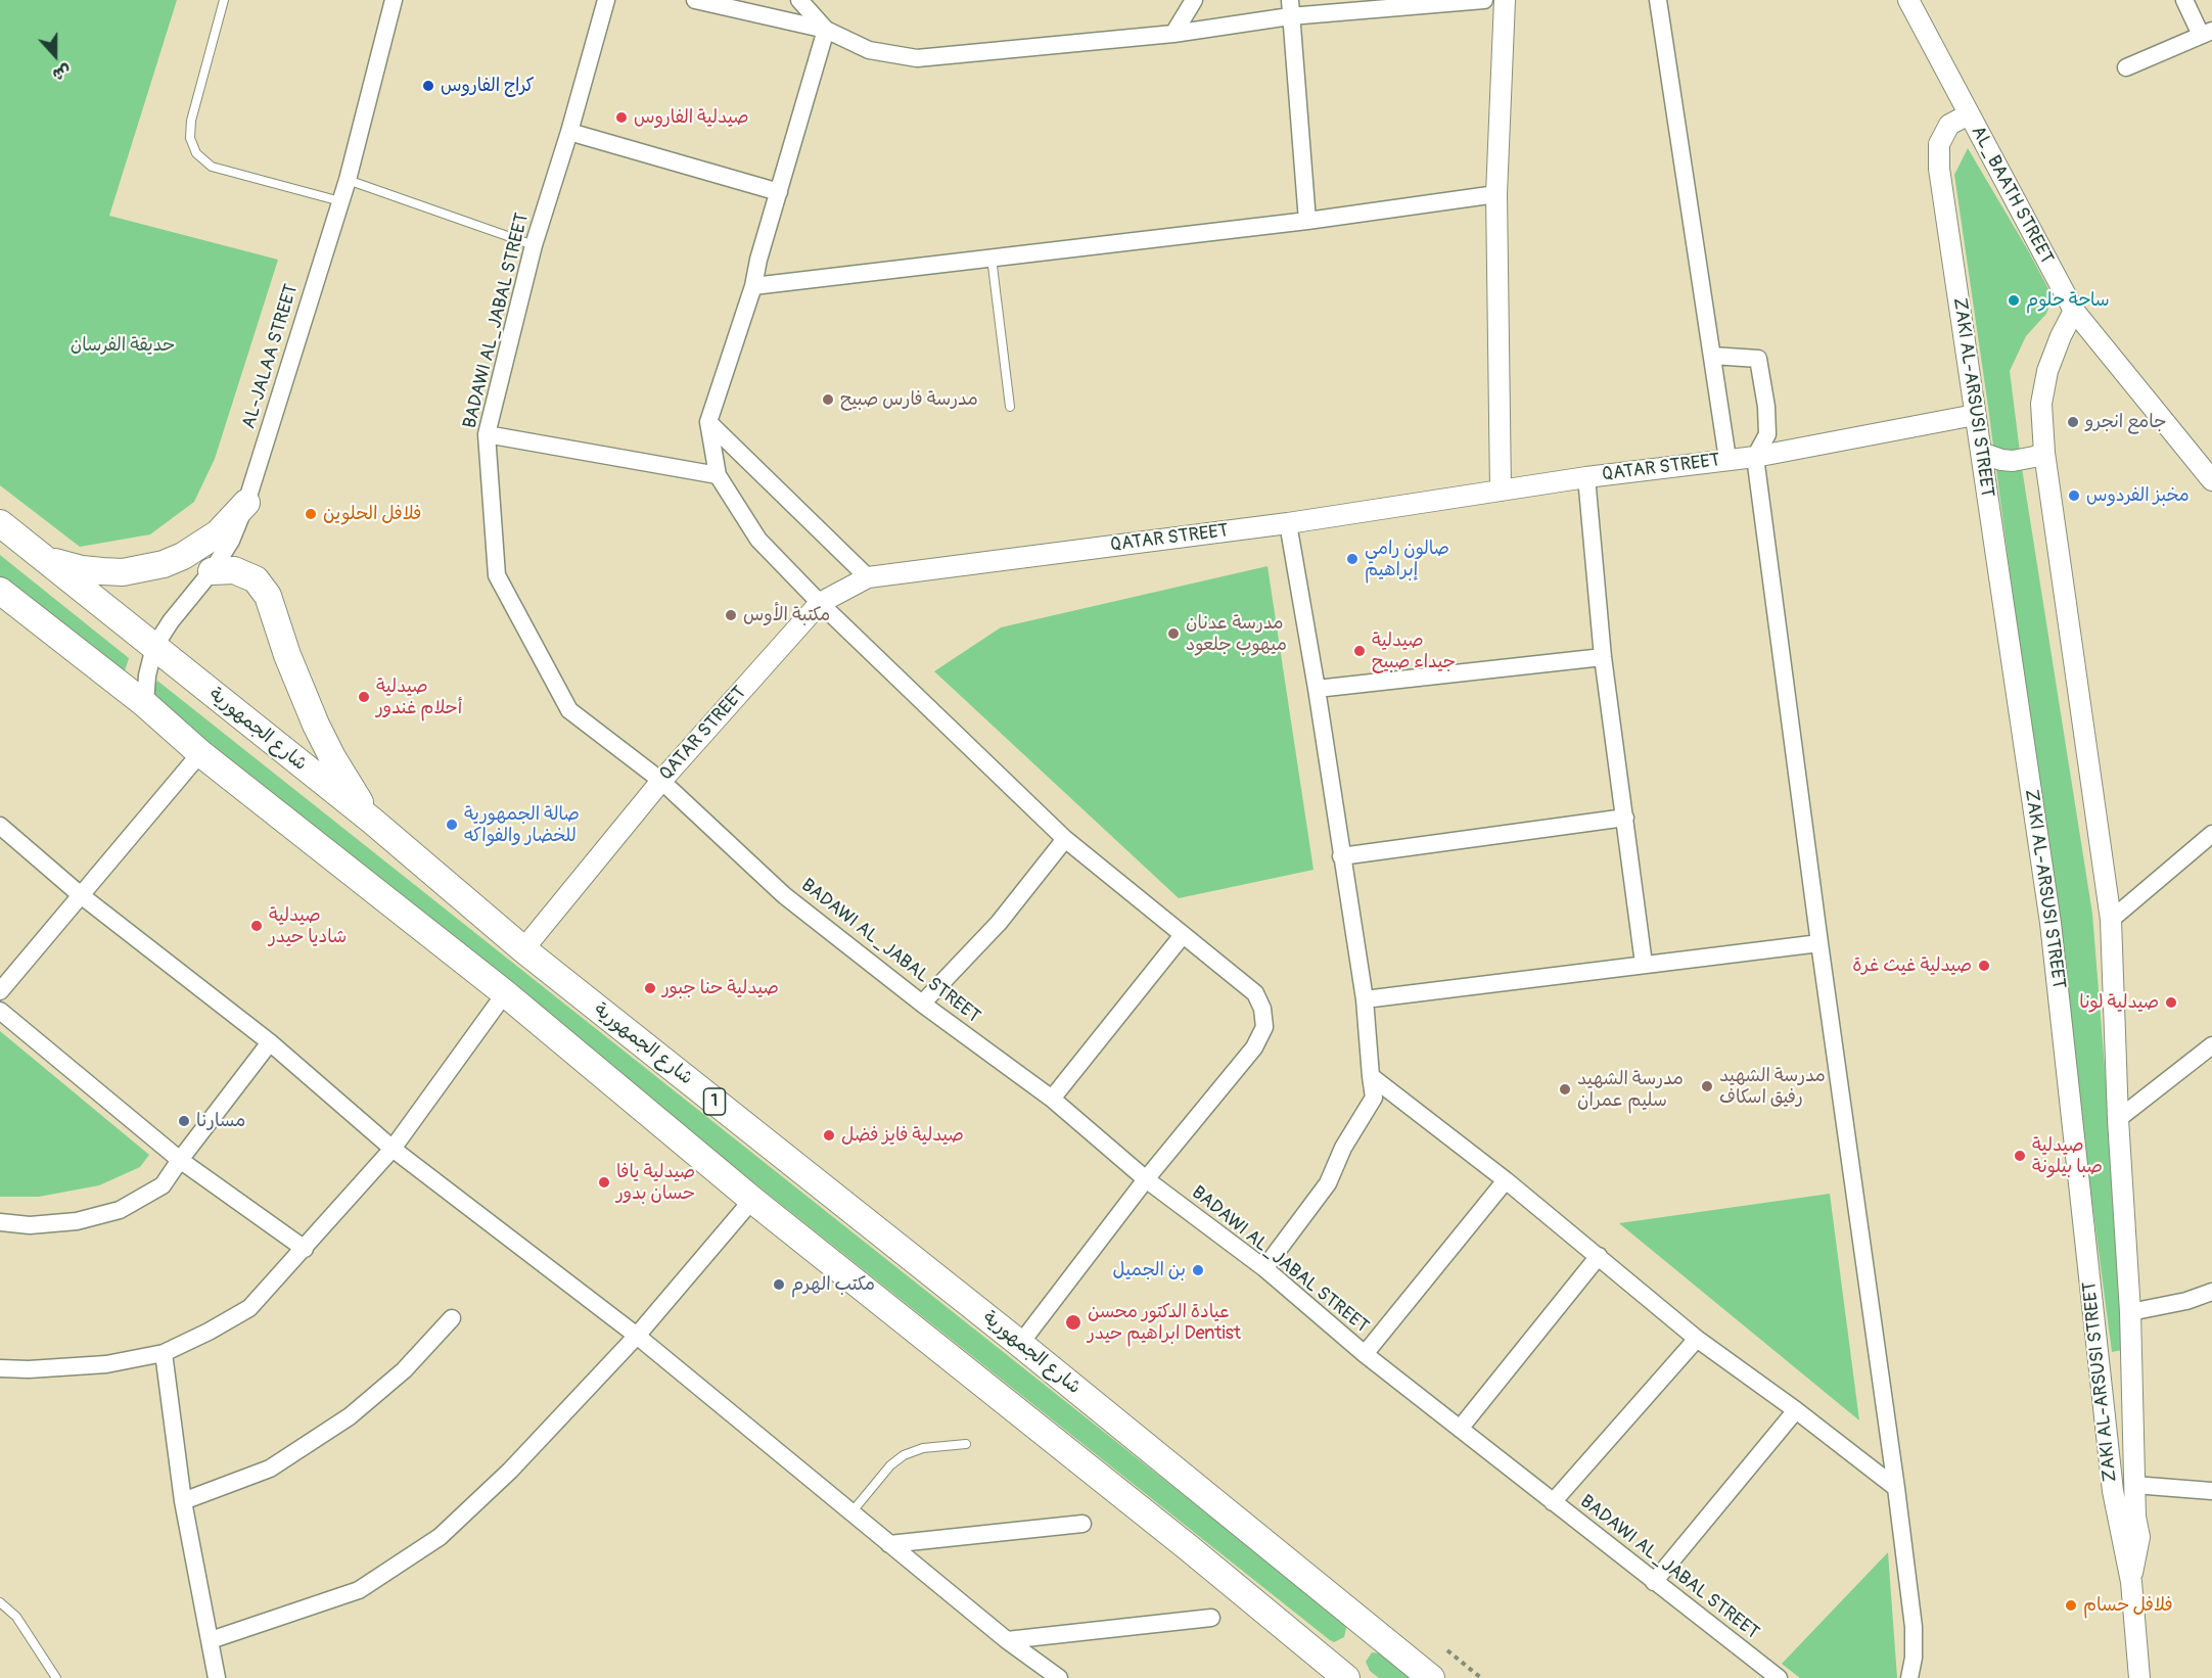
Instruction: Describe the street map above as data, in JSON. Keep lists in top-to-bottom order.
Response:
{
  "streets": {
    "main road": ["شارع الجمهورية", "1"],
    "street": [
      "AL_BAATH STREET",
      "BADAWI AL_JABAL STREET",
      "AL-JALAA STREET",
      "ZAKI AL-ARSUSI STREET",
      "QATAR STREET"
    ]
  },
  "crossings": [
    ["AL_BAATH STREET", "ZAKI AL-ARSUSI STREET"],
    ["BADAWI AL_JABAL STREET", "QATAR STREET"],
    ["AL-JALAA STREET", "شارع الجمهورية"],
    ["ZAKI AL-ARSUSI STREET", "QATAR STREET"],
    ["QATAR STREET", "شارع الجمهورية"]
  ],
  "parks": ["حديقة الفرسان"],
  "places": [
    "كراج الفاروس",
    "صيدلية الفاروس",
    "ساحة حلوم",
    "مدرسة فارس صبيح",
    "جامع انجرو",
    "مخبز الفردوس",
    "فلافل الحلوين",
    "صالون رامي إبراهيم",
    "مكتبة الأوس",
    "مدرسة عدنان ميهوب جلعود",
    "صيدلية جيداء صبيح",
    "صيدلية أحلام غندور",
    "صالة الجمهورية للخضار والفواكه",
    "صيدلية شاديا حيدر",
    "صيدلية غيث غرة",
    "صيدلية حنا جبور",
    "صيدلية لونا",
    "مدرسة الشهيد رفيق اسكاف",
    "مدرسة الشهيد سليم عمران",
    "مسارنا",
    "صيدلية فايز فضل",
    "صيدلية صبا بيلونة",
    "صيدلية يافا حسان بدور",
    "بن الجميل",
    "مكتب الهرم",
    "عيادة الدكتور محسن ابراهيم حيدر Dentist",
    "فلافل حسام"
  ],
  "north": "bottom"
}
